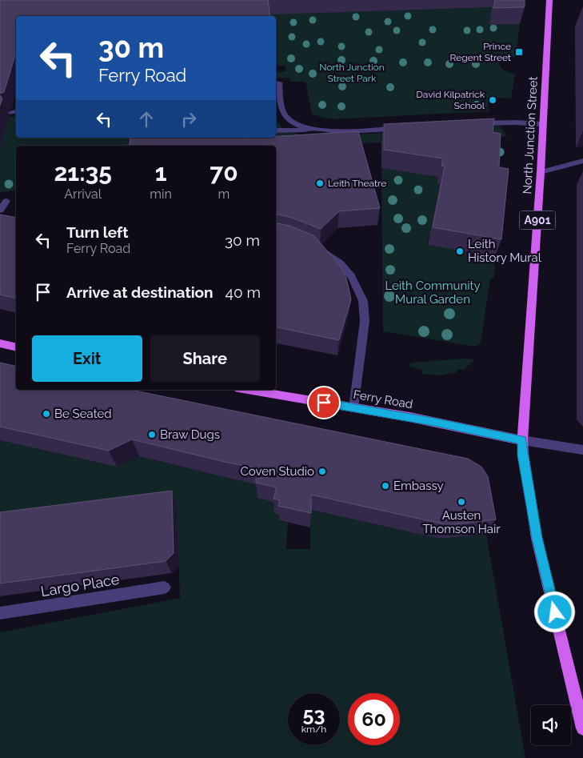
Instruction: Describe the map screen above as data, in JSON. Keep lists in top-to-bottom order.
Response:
{
  "streets": {
    "main road": ["North Junction Street", "A901", "Ferry Road"],
    "street": ["Largo Place"]
  },
  "crossings": [
    ["North Junction Street", "Ferry Road"]
  ],
  "parks": ["North Junction Street Park", "Leith Community Mural Garden"],
  "places": {
    "transit": ["Prince Regent Street"],
    "other": [
      "David Kilpatrick School",
      "Leith Theatre",
      "Leith History Mural",
      "Be Seated",
      "Braw Dugs",
      "Coven Studio",
      "Embassy",
      "Austen Thomson Hair"
    ]
  },
  "page": {
    "turn": ["30 m", "Ferry Road"],
    "eta": [
      "21:35",
      "Arrival",
      "1",
      "min",
      "70",
      "m"
    ],
    "list": [
      {
        "name": "Turn left",
        "note": "Ferry Road",
        "value": "30 m"
      },
      {
        "name": "Arrive at destination",
        "value": "40 m"
      }
    ],
    "buttons": ["Exit", "Share"],
    "speed": "53 km/h",
    "limit": "60"
  }
}
